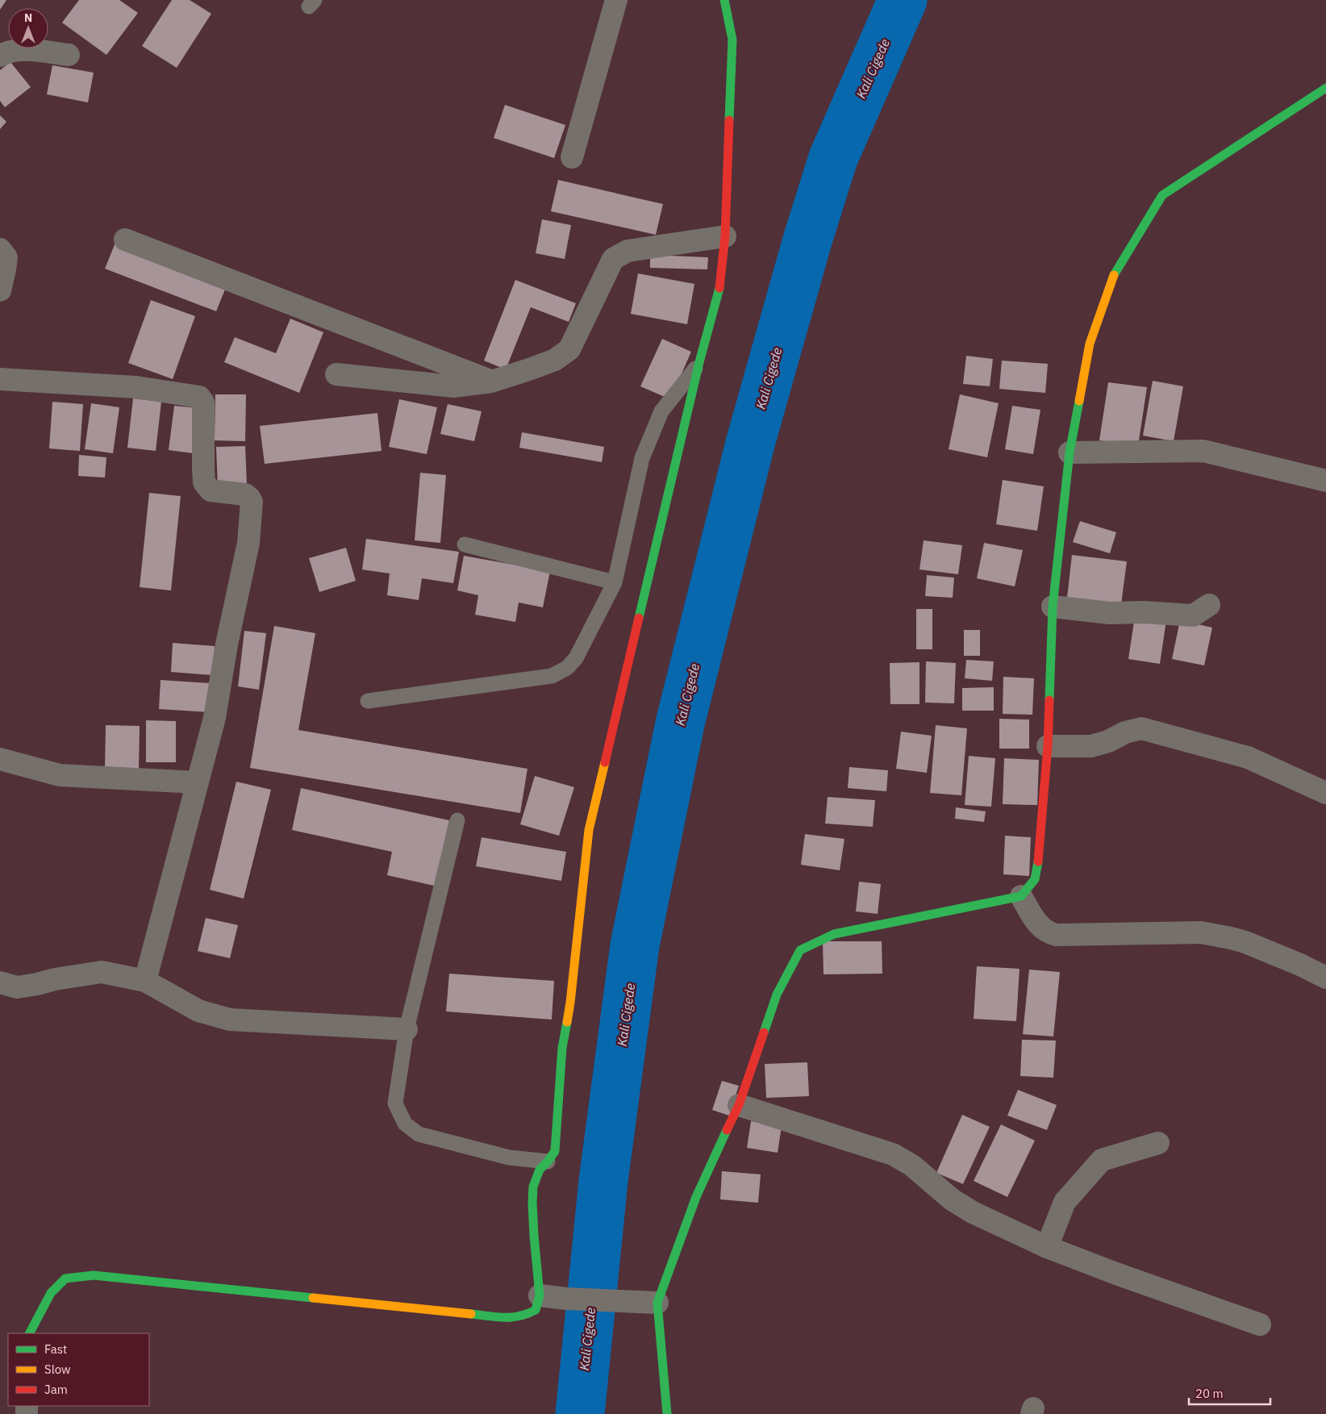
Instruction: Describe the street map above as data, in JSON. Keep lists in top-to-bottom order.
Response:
{
  "water": ["Kali Cigede"],
  "legend": ["Fast", "Slow", "Jam"],
  "scale_bar": "20 m",
  "north": "top"
}
